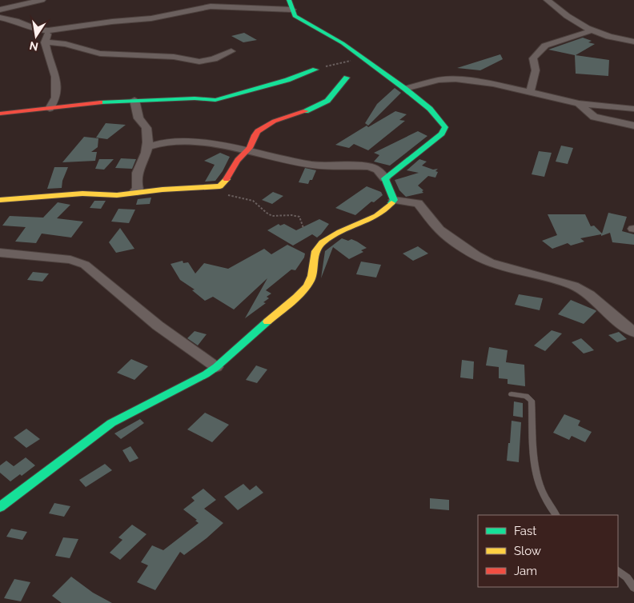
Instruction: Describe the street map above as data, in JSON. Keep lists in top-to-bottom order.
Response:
{
  "legend": ["Fast", "Slow", "Jam"],
  "north": "bottom"
}
